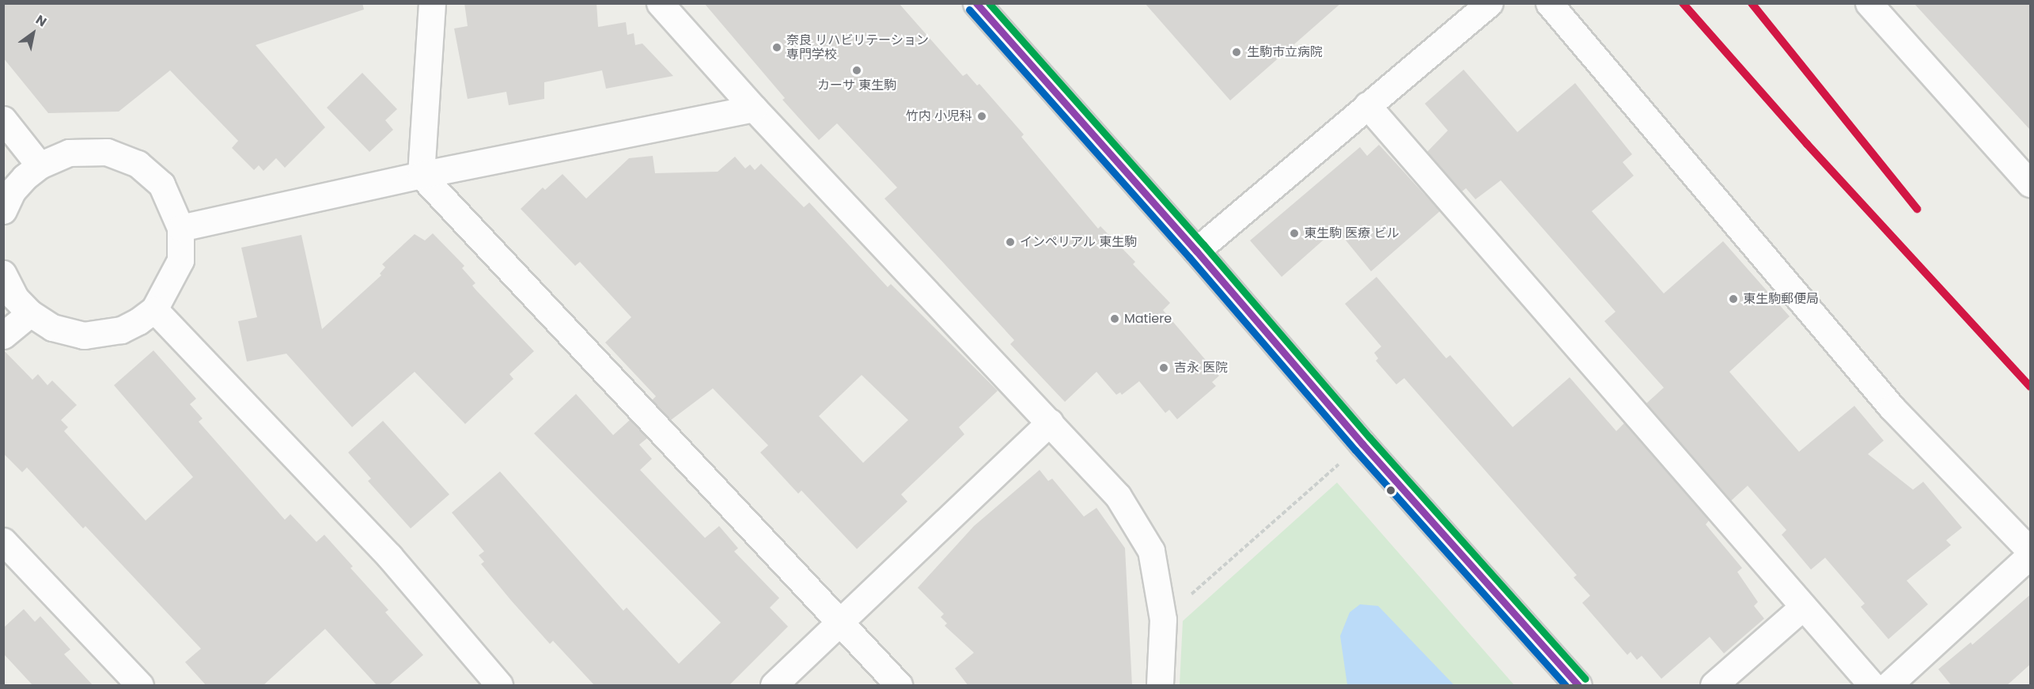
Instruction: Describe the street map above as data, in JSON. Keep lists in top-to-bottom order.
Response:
{
  "places": [
    "奈良 リハビリテーション 専門学校",
    "生駒市立病院",
    "カーサ 東生駒",
    "竹内 小児科",
    "東生駒 医療 ビル",
    "インペリアル 東生駒",
    "東生駒郵便局",
    "Matiere",
    "吉永 医院"
  ],
  "north": "top right"
}
